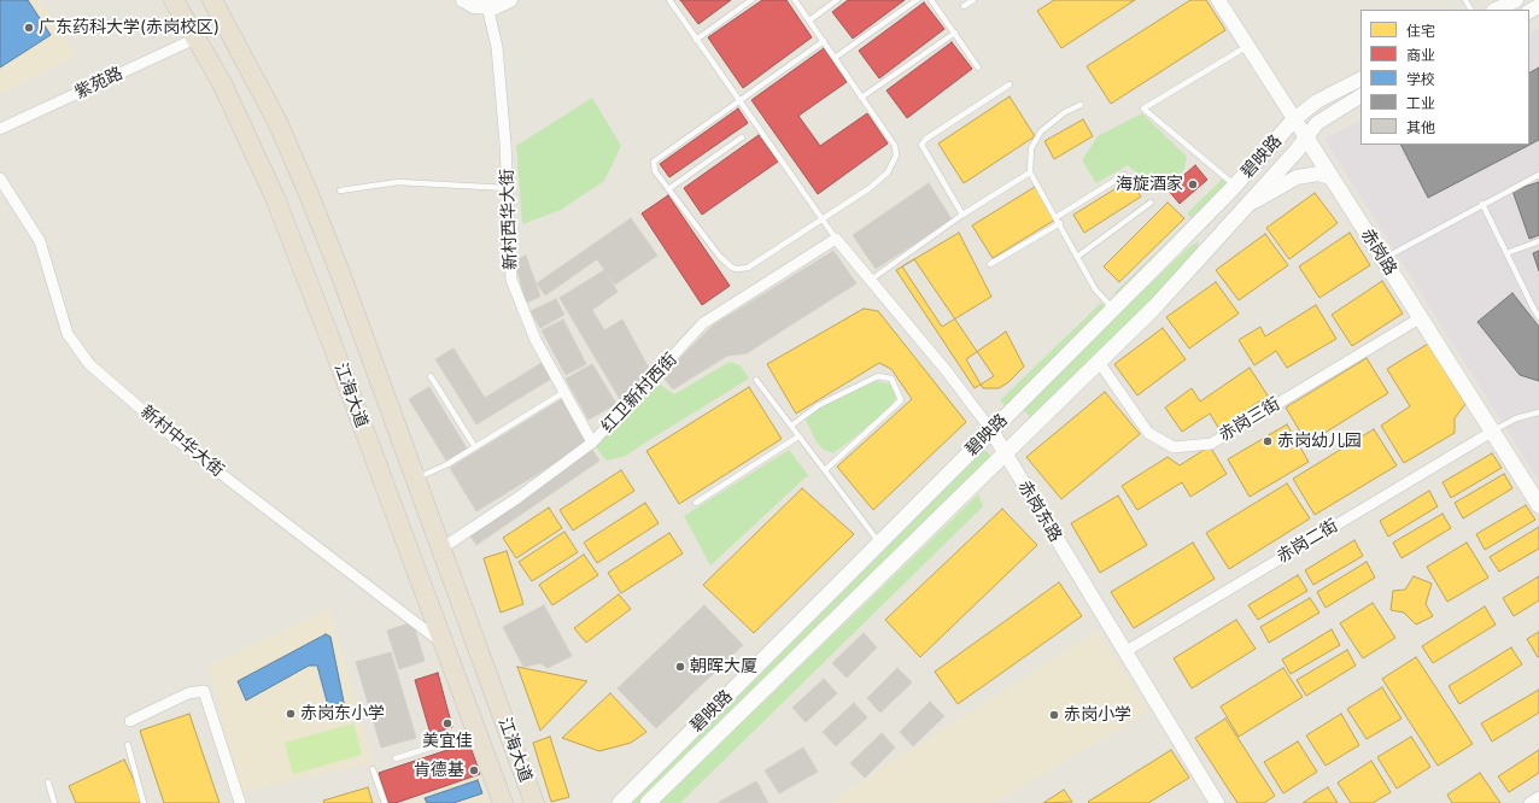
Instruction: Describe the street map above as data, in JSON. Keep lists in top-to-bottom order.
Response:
{
  "streets": {
    "highway": ["江海大道"],
    "main road": ["碧映路", "赤岗路"],
    "street": [
      "紫苑路",
      "新村西华大街",
      "红卫新村西街",
      "赤岗三街",
      "新村中华大街",
      "赤岗东路",
      "赤岗二街"
    ]
  },
  "crossings": [
    ["紫苑路", "江海大道"],
    ["碧映路", "赤岗路"],
    ["碧映路", "赤岗三街"],
    ["碧映路", "赤岗东路"],
    ["新村西华大街", "红卫新村西街"],
    ["赤岗路", "赤岗三街"],
    ["赤岗路", "赤岗二街"],
    ["红卫新村西街", "江海大道"],
    ["红卫新村西街", "赤岗东路"],
    ["江海大道", "新村中华大街"],
    ["赤岗东路", "赤岗二街"]
  ],
  "places": [
    "广东药科大学(赤岗校区)",
    "海旋酒家",
    "赤岗幼儿园",
    "朝晖大厦",
    "赤岗东小学",
    "赤岗小学",
    "美宜佳",
    "肯德基"
  ],
  "legend": [
    "住宅",
    "商业",
    "学校",
    "工业",
    "其他"
  ]
}
